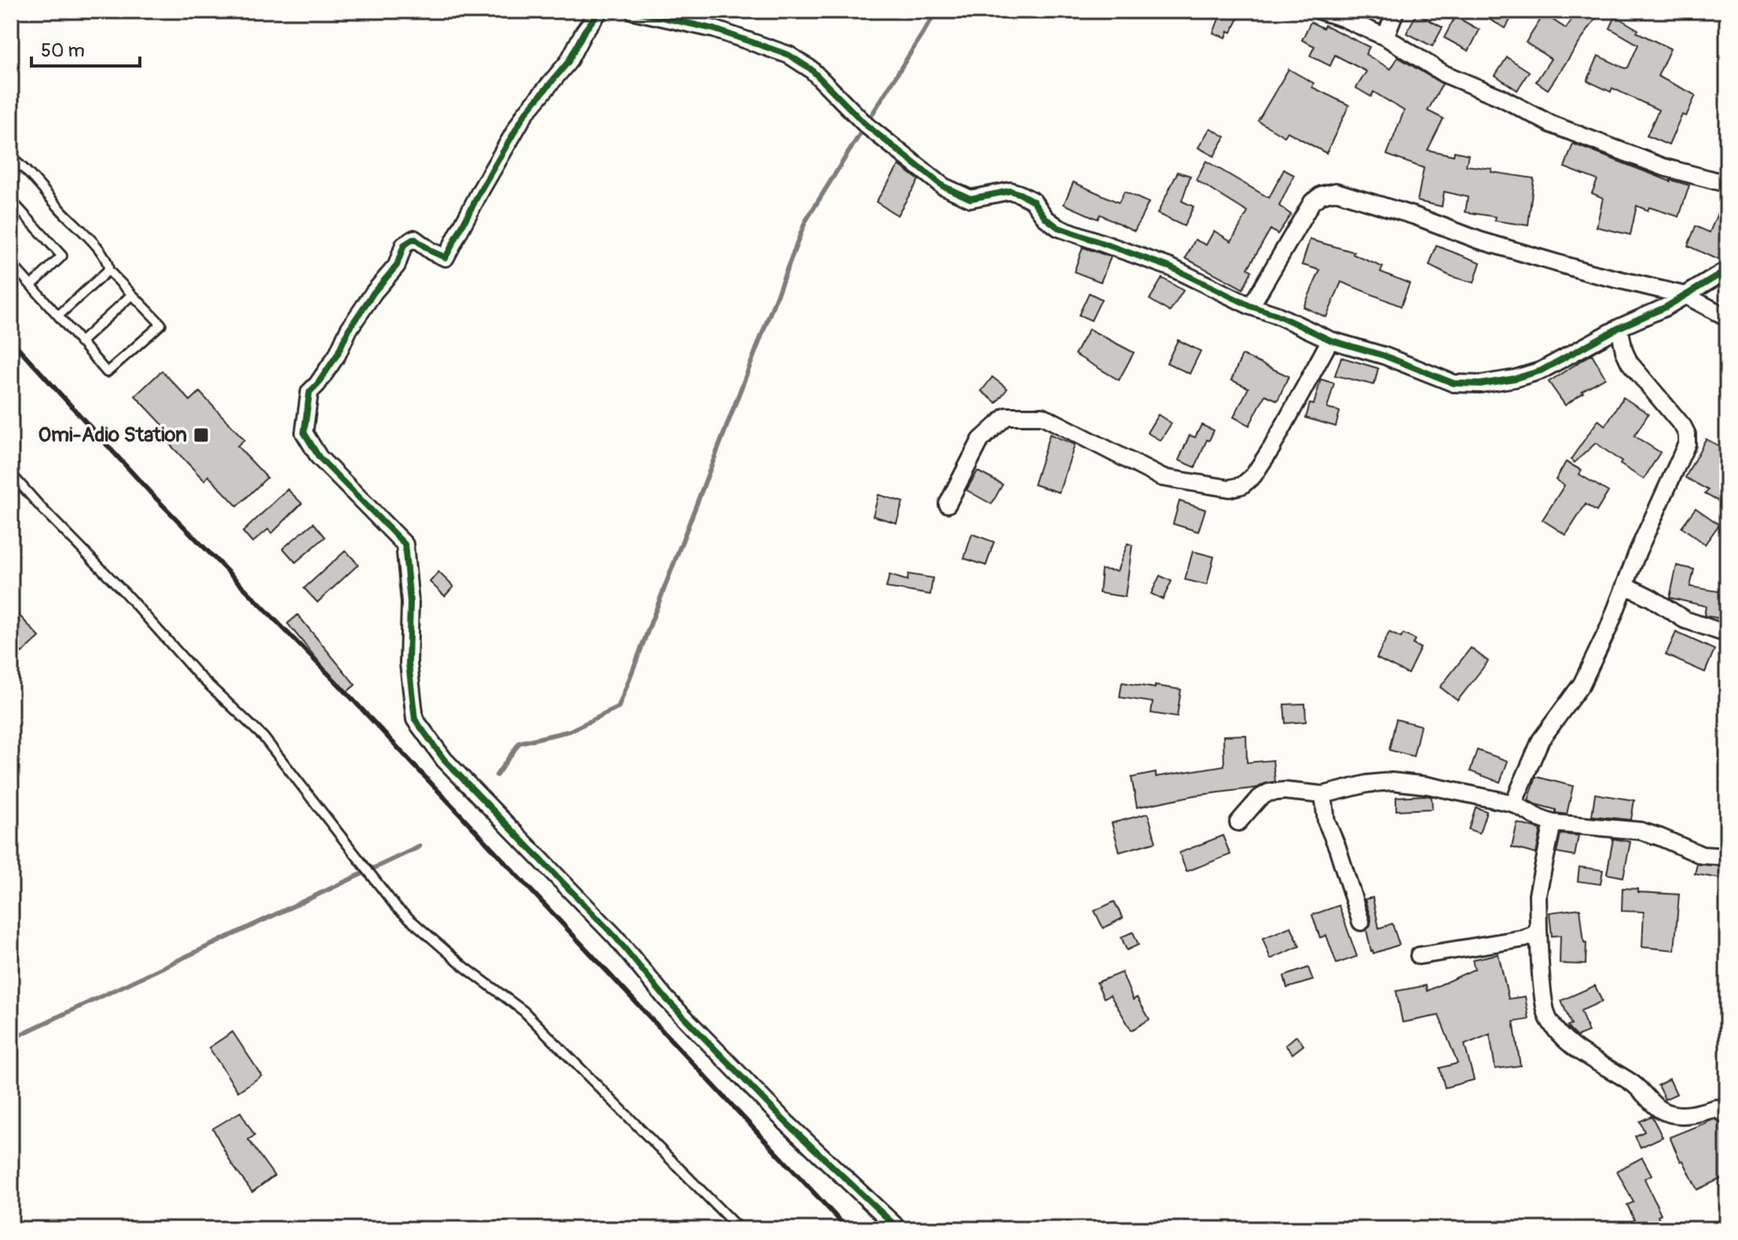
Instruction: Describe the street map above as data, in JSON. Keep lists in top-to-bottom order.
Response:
{
  "places": {
    "transit": ["Omi-Adio Station"]
  },
  "scale_bar": "50 m"
}
